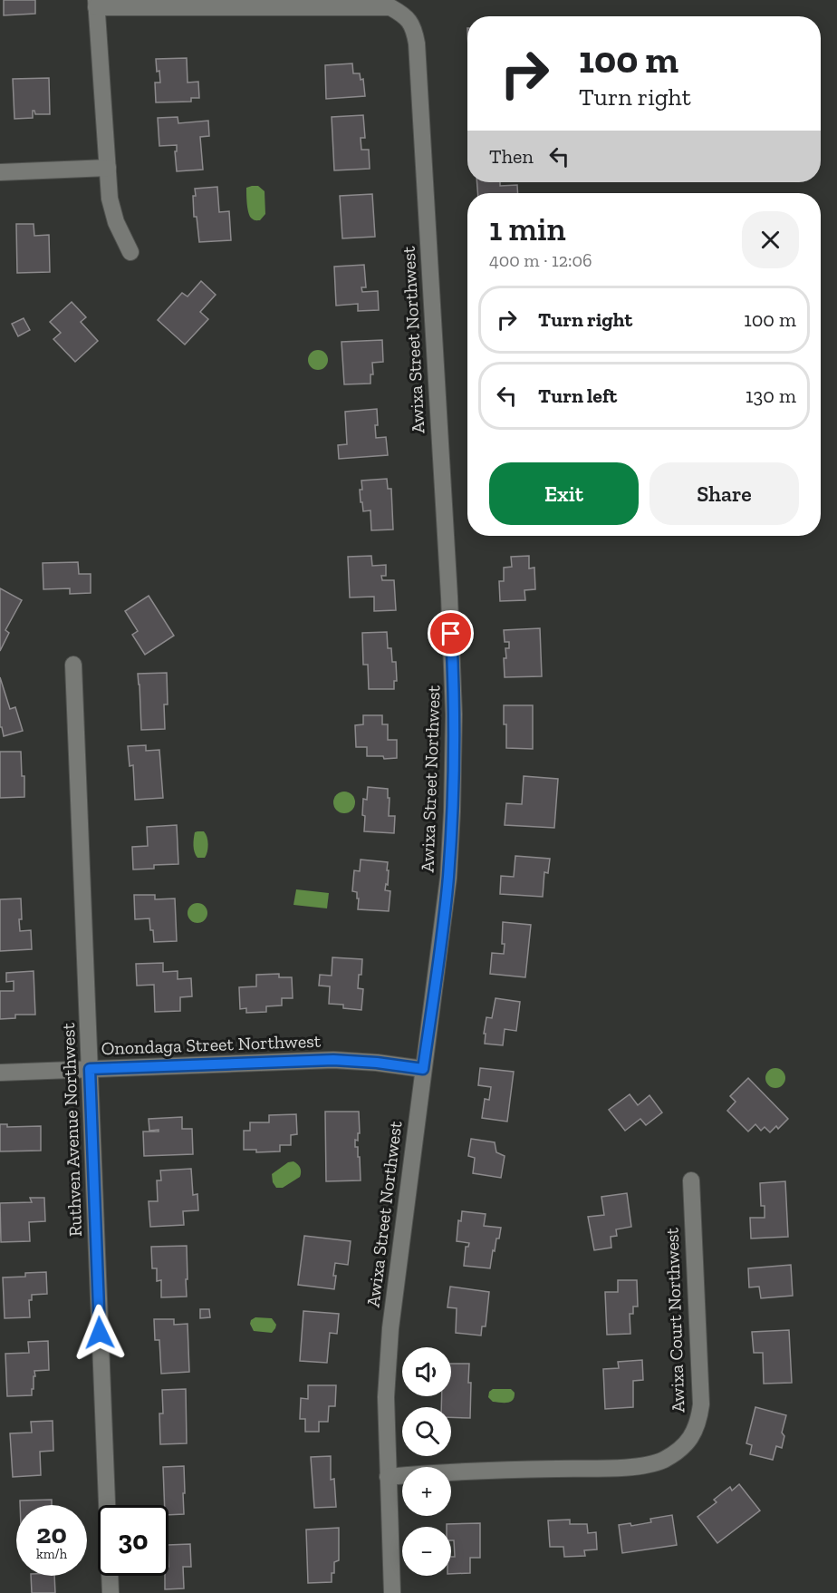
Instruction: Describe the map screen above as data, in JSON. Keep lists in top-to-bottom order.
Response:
{
  "streets": {
    "street": [
      "Awixa Street Northwest",
      "Onondaga Street Northwest",
      "Ruthven Avenue Northwest",
      "Awixa Court Northwest"
    ]
  },
  "crossings": [
    ["Awixa Street Northwest", "Onondaga Street Northwest"],
    ["Awixa Street Northwest", "Awixa Court Northwest"],
    ["Onondaga Street Northwest", "Ruthven Avenue Northwest"]
  ],
  "page": {
    "turn": ["100 m", "Turn right"],
    "then": "Then",
    "heading": ["1 min", "400 m · 12:06"],
    "list": [
      {
        "name": "Turn right",
        "value": "100 m"
      },
      {
        "name": "Turn left",
        "value": "130 m"
      }
    ],
    "buttons": ["Exit", "Share"],
    "map_buttons": ["+", "−"],
    "speed": "20 km/h",
    "limit": "30"
  }
}
